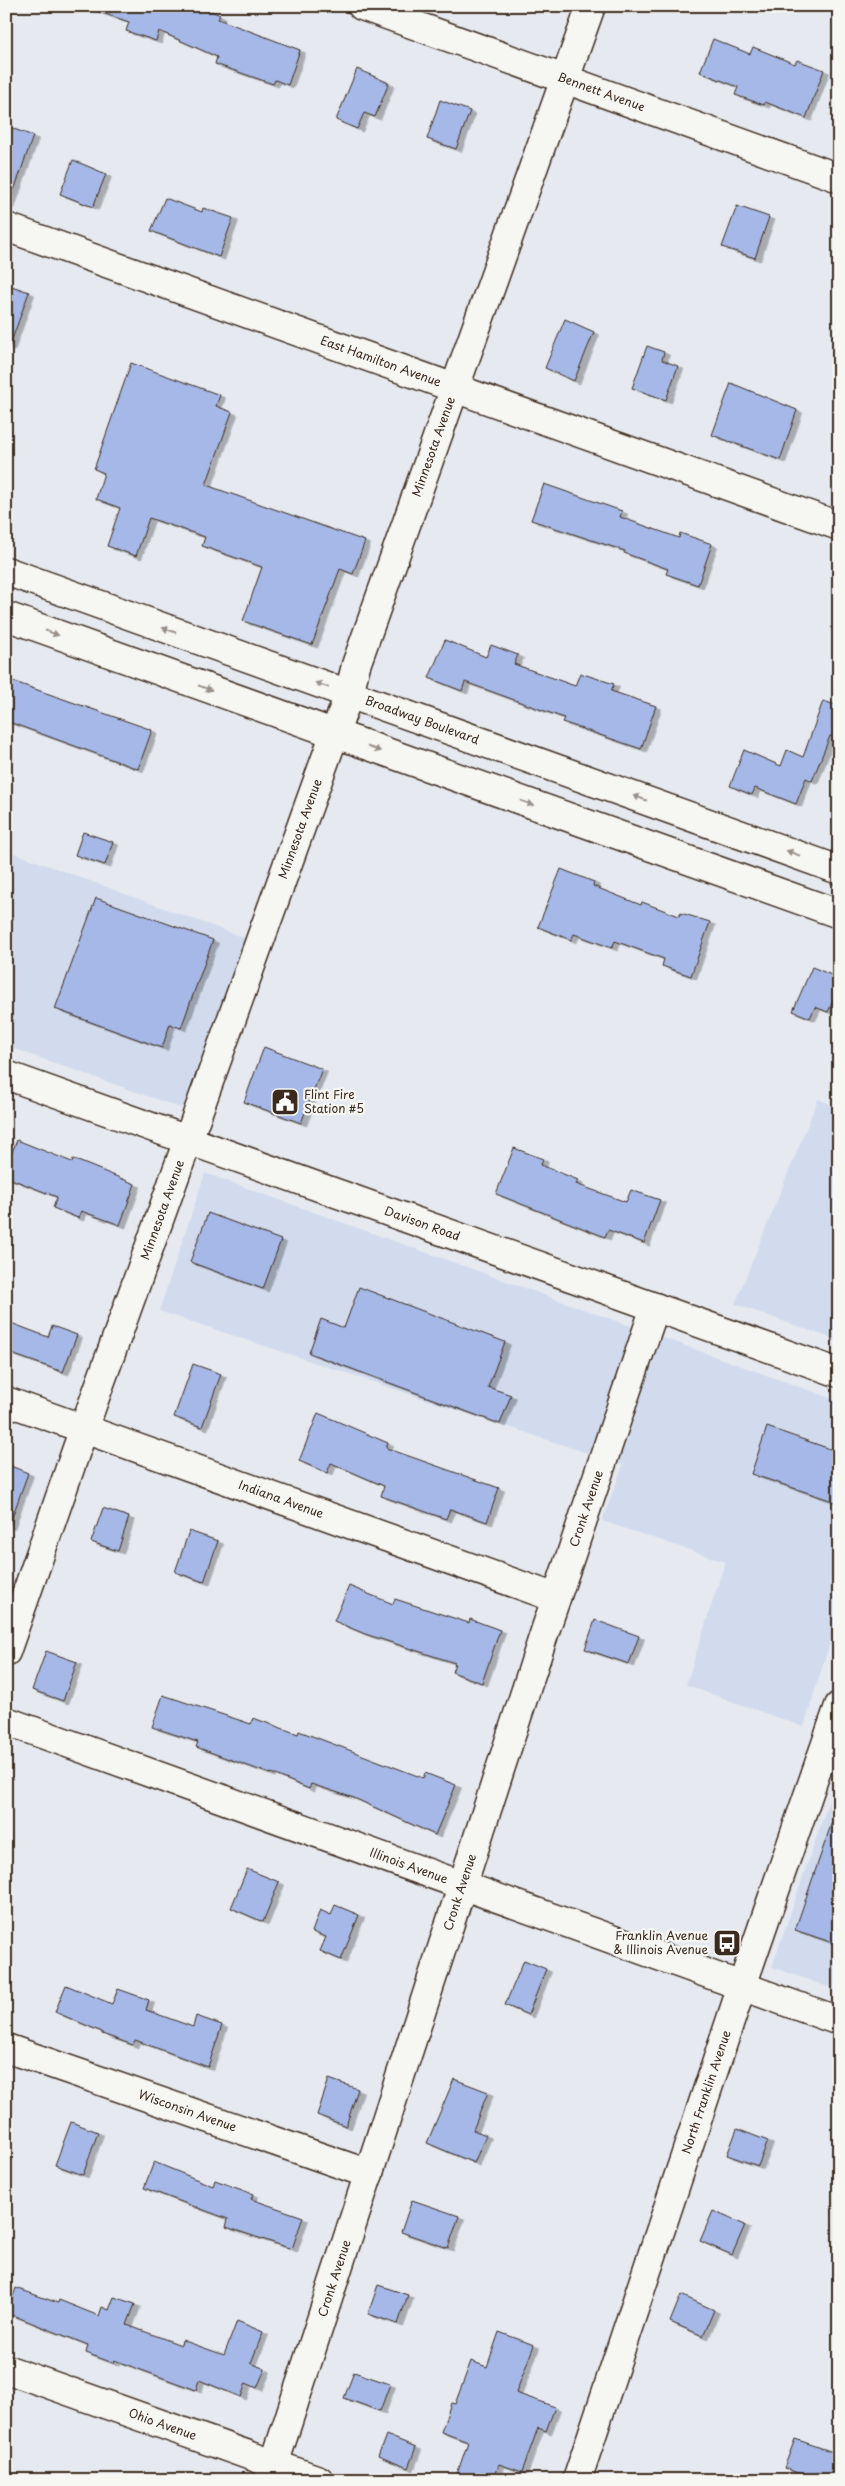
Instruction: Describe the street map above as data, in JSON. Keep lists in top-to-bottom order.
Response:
{
  "streets": {
    "street": [
      "Bennett Avenue",
      "East Hamilton Avenue",
      "Minnesota Avenue",
      "Broadway Boulevard",
      "Davison Road",
      "Indiana Avenue",
      "Cronk Avenue",
      "Illinois Avenue",
      "North Franklin Avenue",
      "Wisconsin Avenue",
      "Ohio Avenue"
    ]
  },
  "crossings": [
    ["Bennett Avenue", "Minnesota Avenue"],
    ["East Hamilton Avenue", "Minnesota Avenue"],
    ["Minnesota Avenue", "Broadway Boulevard"],
    ["Minnesota Avenue", "Davison Road"],
    ["Minnesota Avenue", "Indiana Avenue"],
    ["Davison Road", "Cronk Avenue"],
    ["Indiana Avenue", "Cronk Avenue"],
    ["Cronk Avenue", "Illinois Avenue"],
    ["Cronk Avenue", "Wisconsin Avenue"],
    ["Cronk Avenue", "Ohio Avenue"],
    ["Illinois Avenue", "North Franklin Avenue"]
  ],
  "places": {
    "public building": ["Flint Fire Station #5"],
    "bus stop": ["Franklin Avenue & Illinois Avenue"]
  }
}
